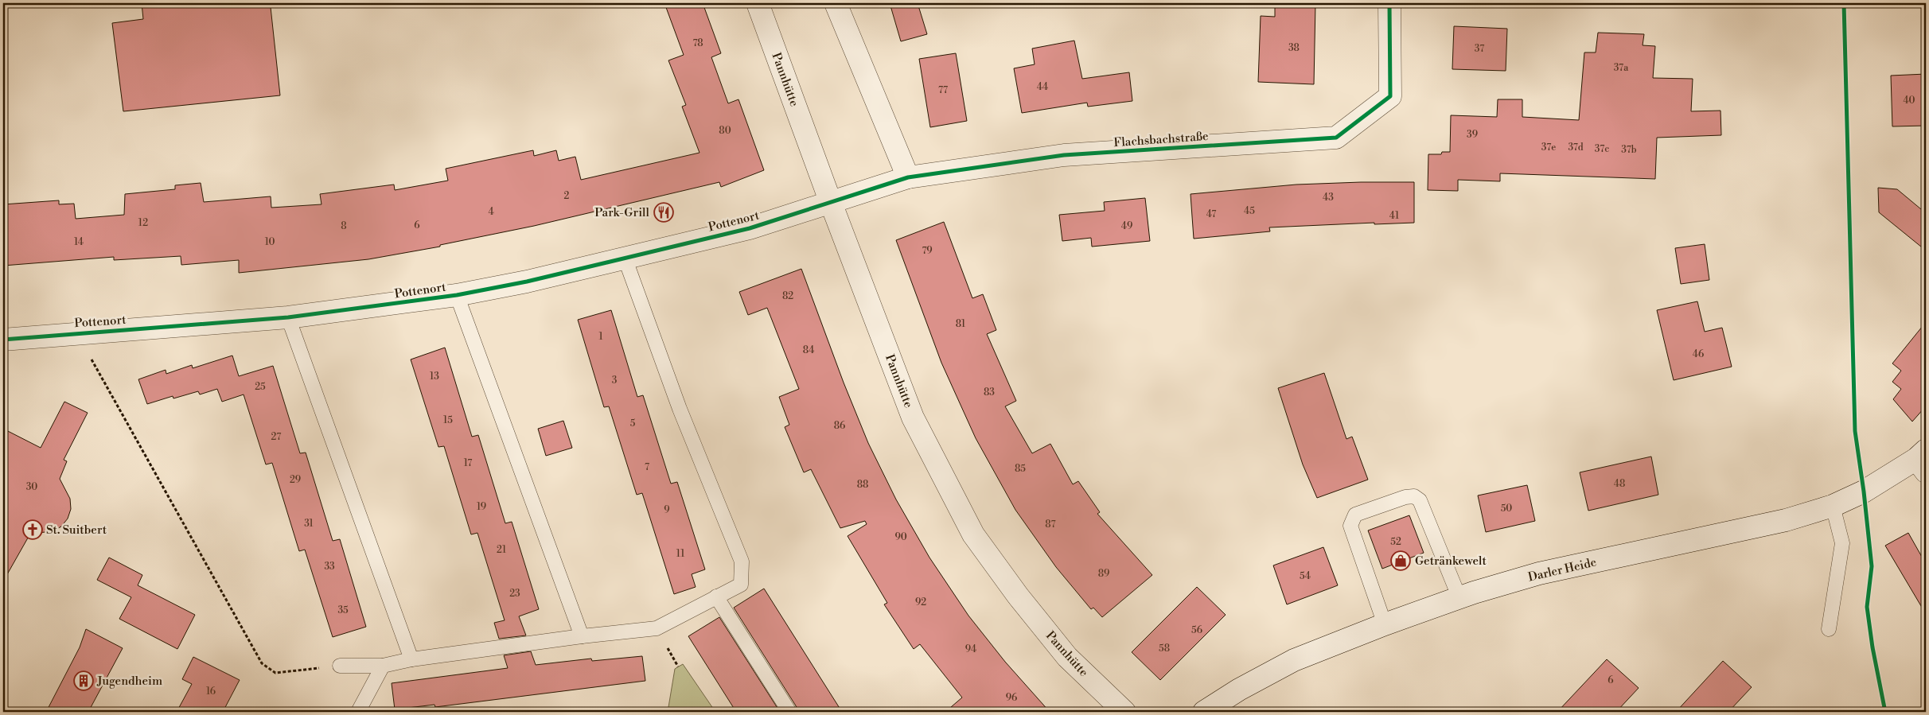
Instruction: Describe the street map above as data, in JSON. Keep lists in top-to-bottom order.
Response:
{
  "streets": {
    "street": [
      "Pannhütte",
      "Flachsbachstraße",
      "Pottenort",
      "Darler Heide"
    ]
  },
  "crossings": [
    ["Pannhütte", "Flachsbachstraße"],
    ["Pannhütte", "Pottenort"],
    ["Flachsbachstraße", "Pottenort"]
  ],
  "places": {
    "restaurant": ["Park-Grill"],
    "church": ["St. Suitbert"],
    "shop": ["Getränkewelt"],
    "building": ["Jugendheim"]
  },
  "house_numbers": [
    "78",
    "38",
    "37",
    "37a",
    "44",
    "77",
    "40",
    "80",
    "39",
    "37e",
    "37d",
    "37c",
    "37b",
    "2",
    "43",
    "45",
    "4",
    "47",
    "41",
    "12",
    "6",
    "8",
    "49",
    "14",
    "10",
    "79",
    "82",
    "81",
    "1",
    "84",
    "46",
    "13",
    "3",
    "25",
    "83",
    "15",
    "5",
    "86",
    "27",
    "17",
    "7",
    "85",
    "29",
    "48",
    "88",
    "30",
    "19",
    "50",
    "9",
    "31",
    "87",
    "90",
    "52",
    "21",
    "11",
    "33",
    "89",
    "54",
    "23",
    "92",
    "35",
    "56",
    "58",
    "94",
    "6",
    "16",
    "96"
  ]
}
